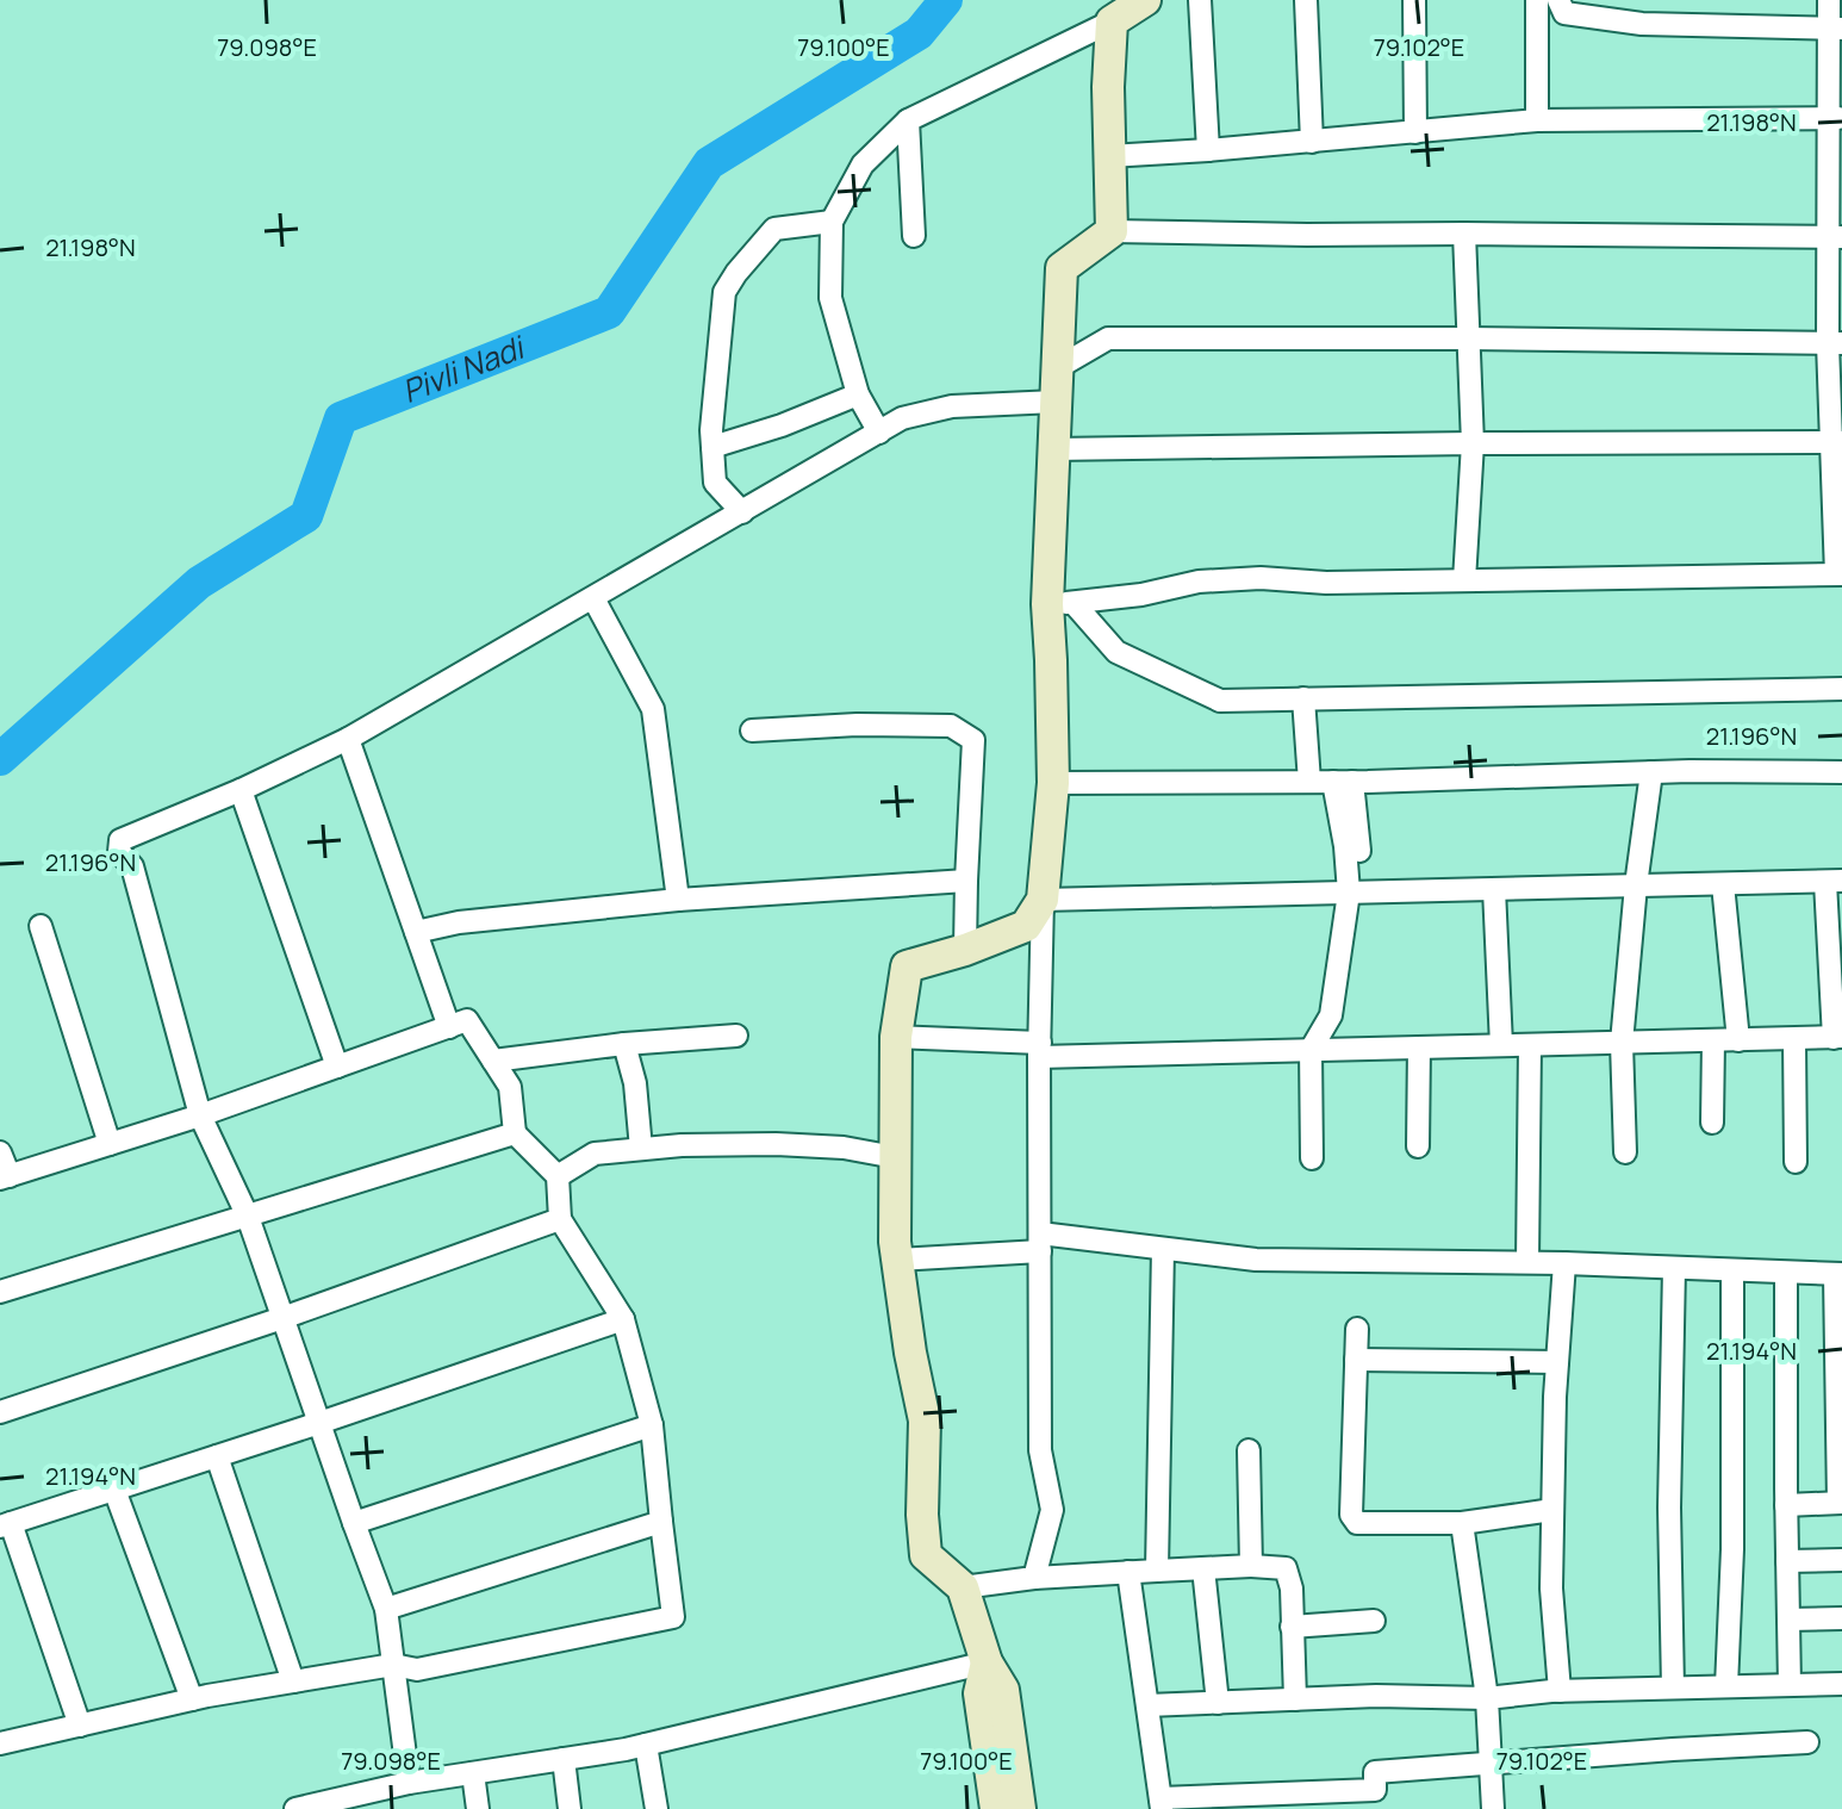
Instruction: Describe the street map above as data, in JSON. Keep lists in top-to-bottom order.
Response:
{
  "water": ["Pivli Nadi"],
  "coordinates": [
    "79.098°E",
    "79.100°E",
    "79.102°E",
    "21.198°N",
    "21.196°N",
    "21.194°N"
  ]
}
